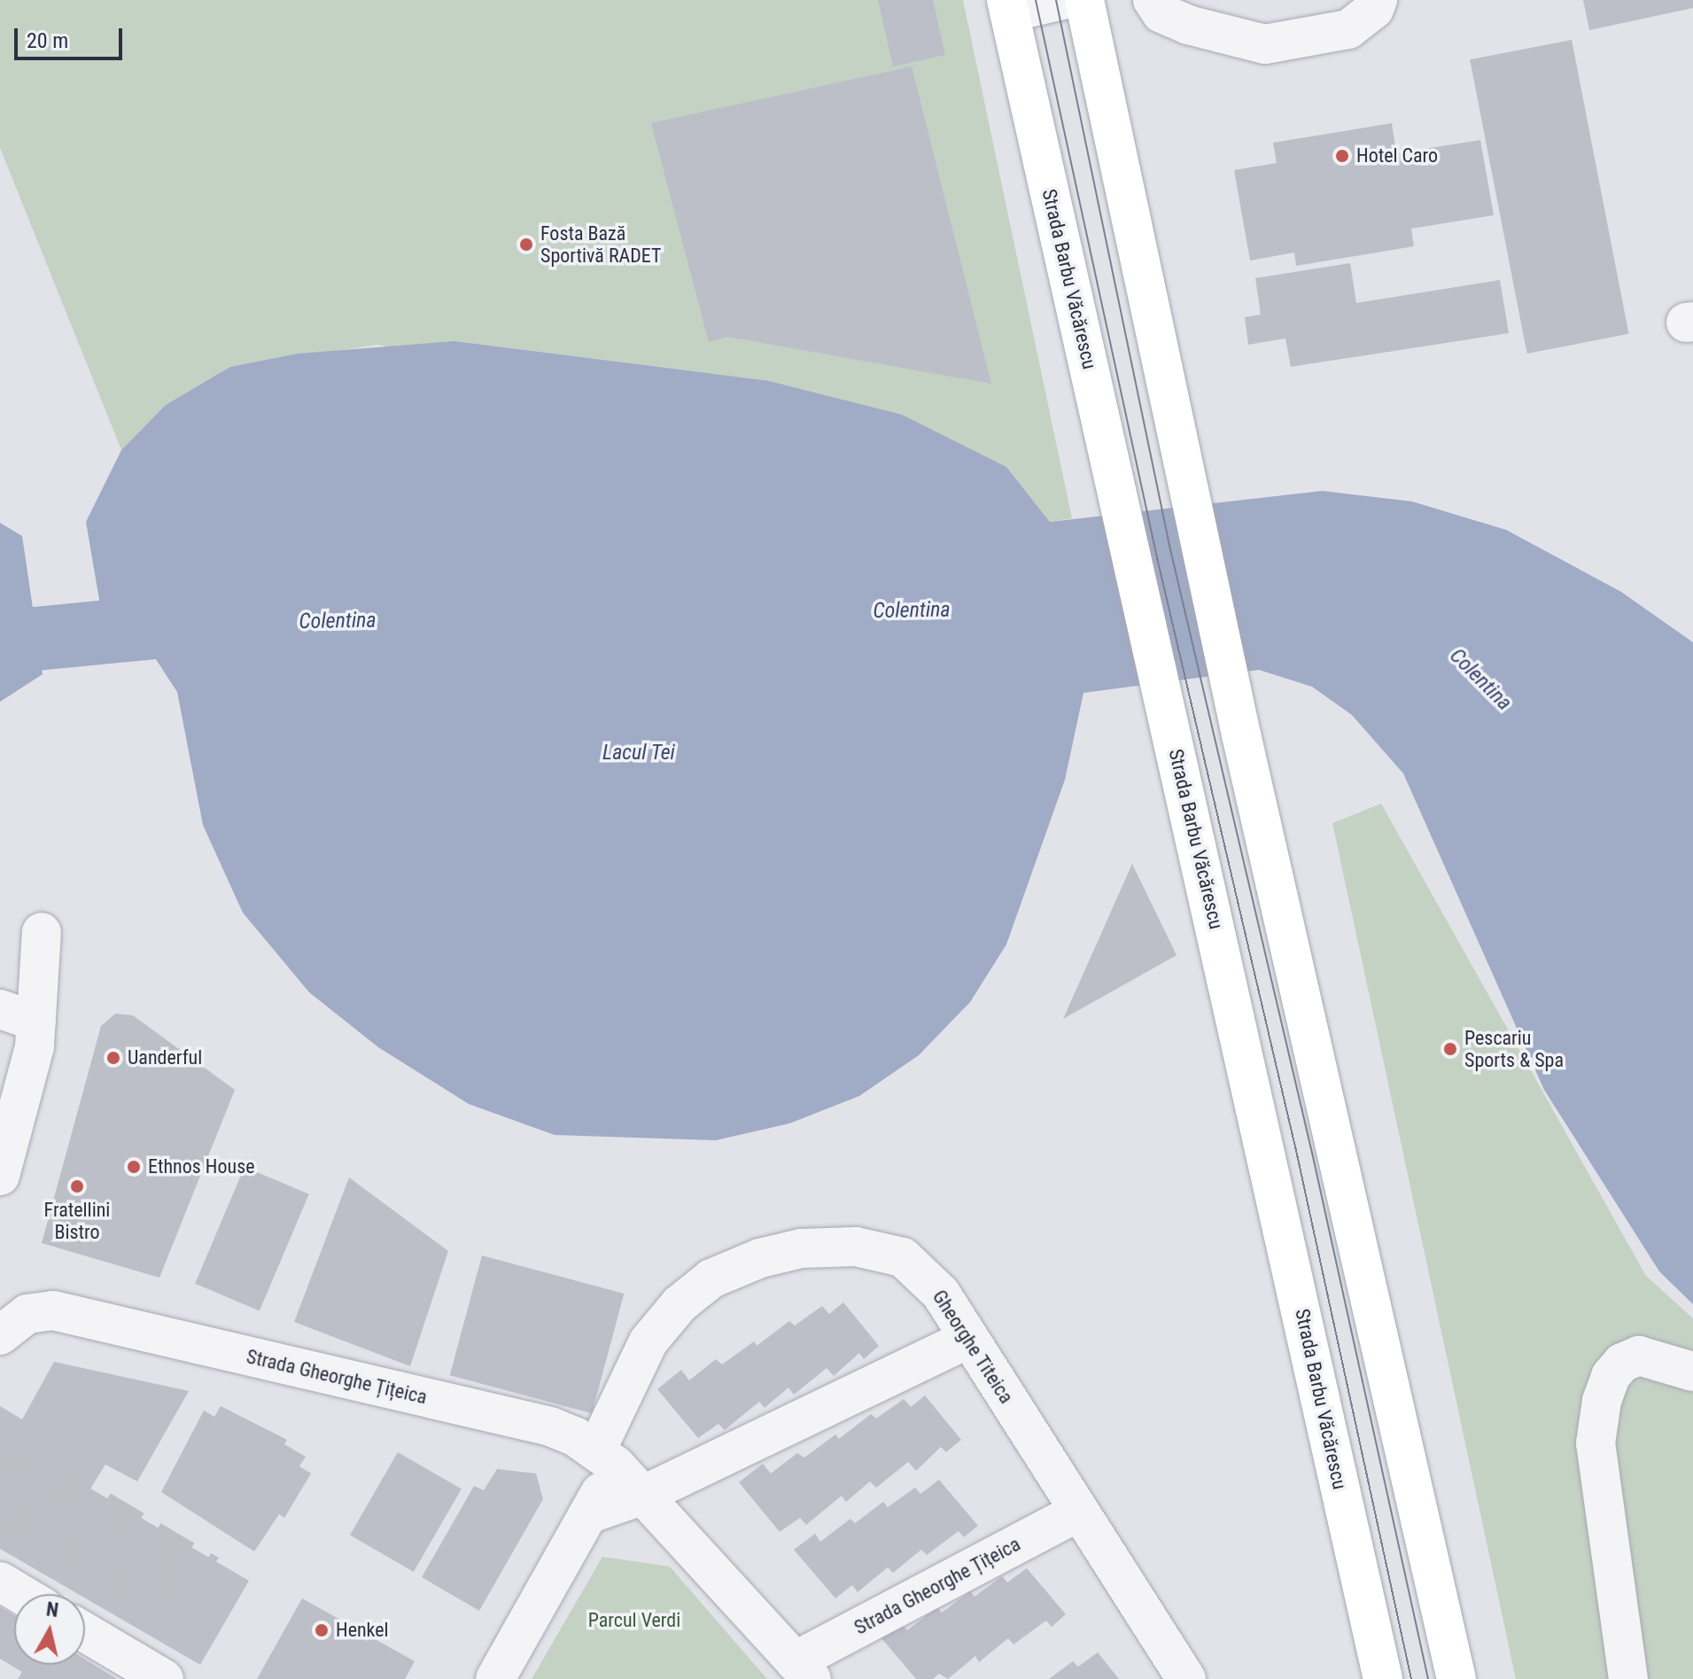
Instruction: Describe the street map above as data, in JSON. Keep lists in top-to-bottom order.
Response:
{
  "streets": {
    "main road": ["Strada Barbu Văcărescu"],
    "street": ["Gheorghe Titeica", "Strada Gheorghe Țițeica"]
  },
  "crossings": [
    ["Gheorghe Titeica", "Strada Gheorghe Țițeica"]
  ],
  "water": ["Colentina", "Lacul Tei"],
  "parks": ["Parcul Verdi"],
  "places": [
    "Hotel Caro",
    "Fosta Bază Sportivă RADET",
    "Pescariu Sports & Spa",
    "Uanderful",
    "Ethnos House",
    "Fratellini Bistro",
    "Henkel"
  ],
  "scale_bar": "20 m",
  "north": "top"
}
